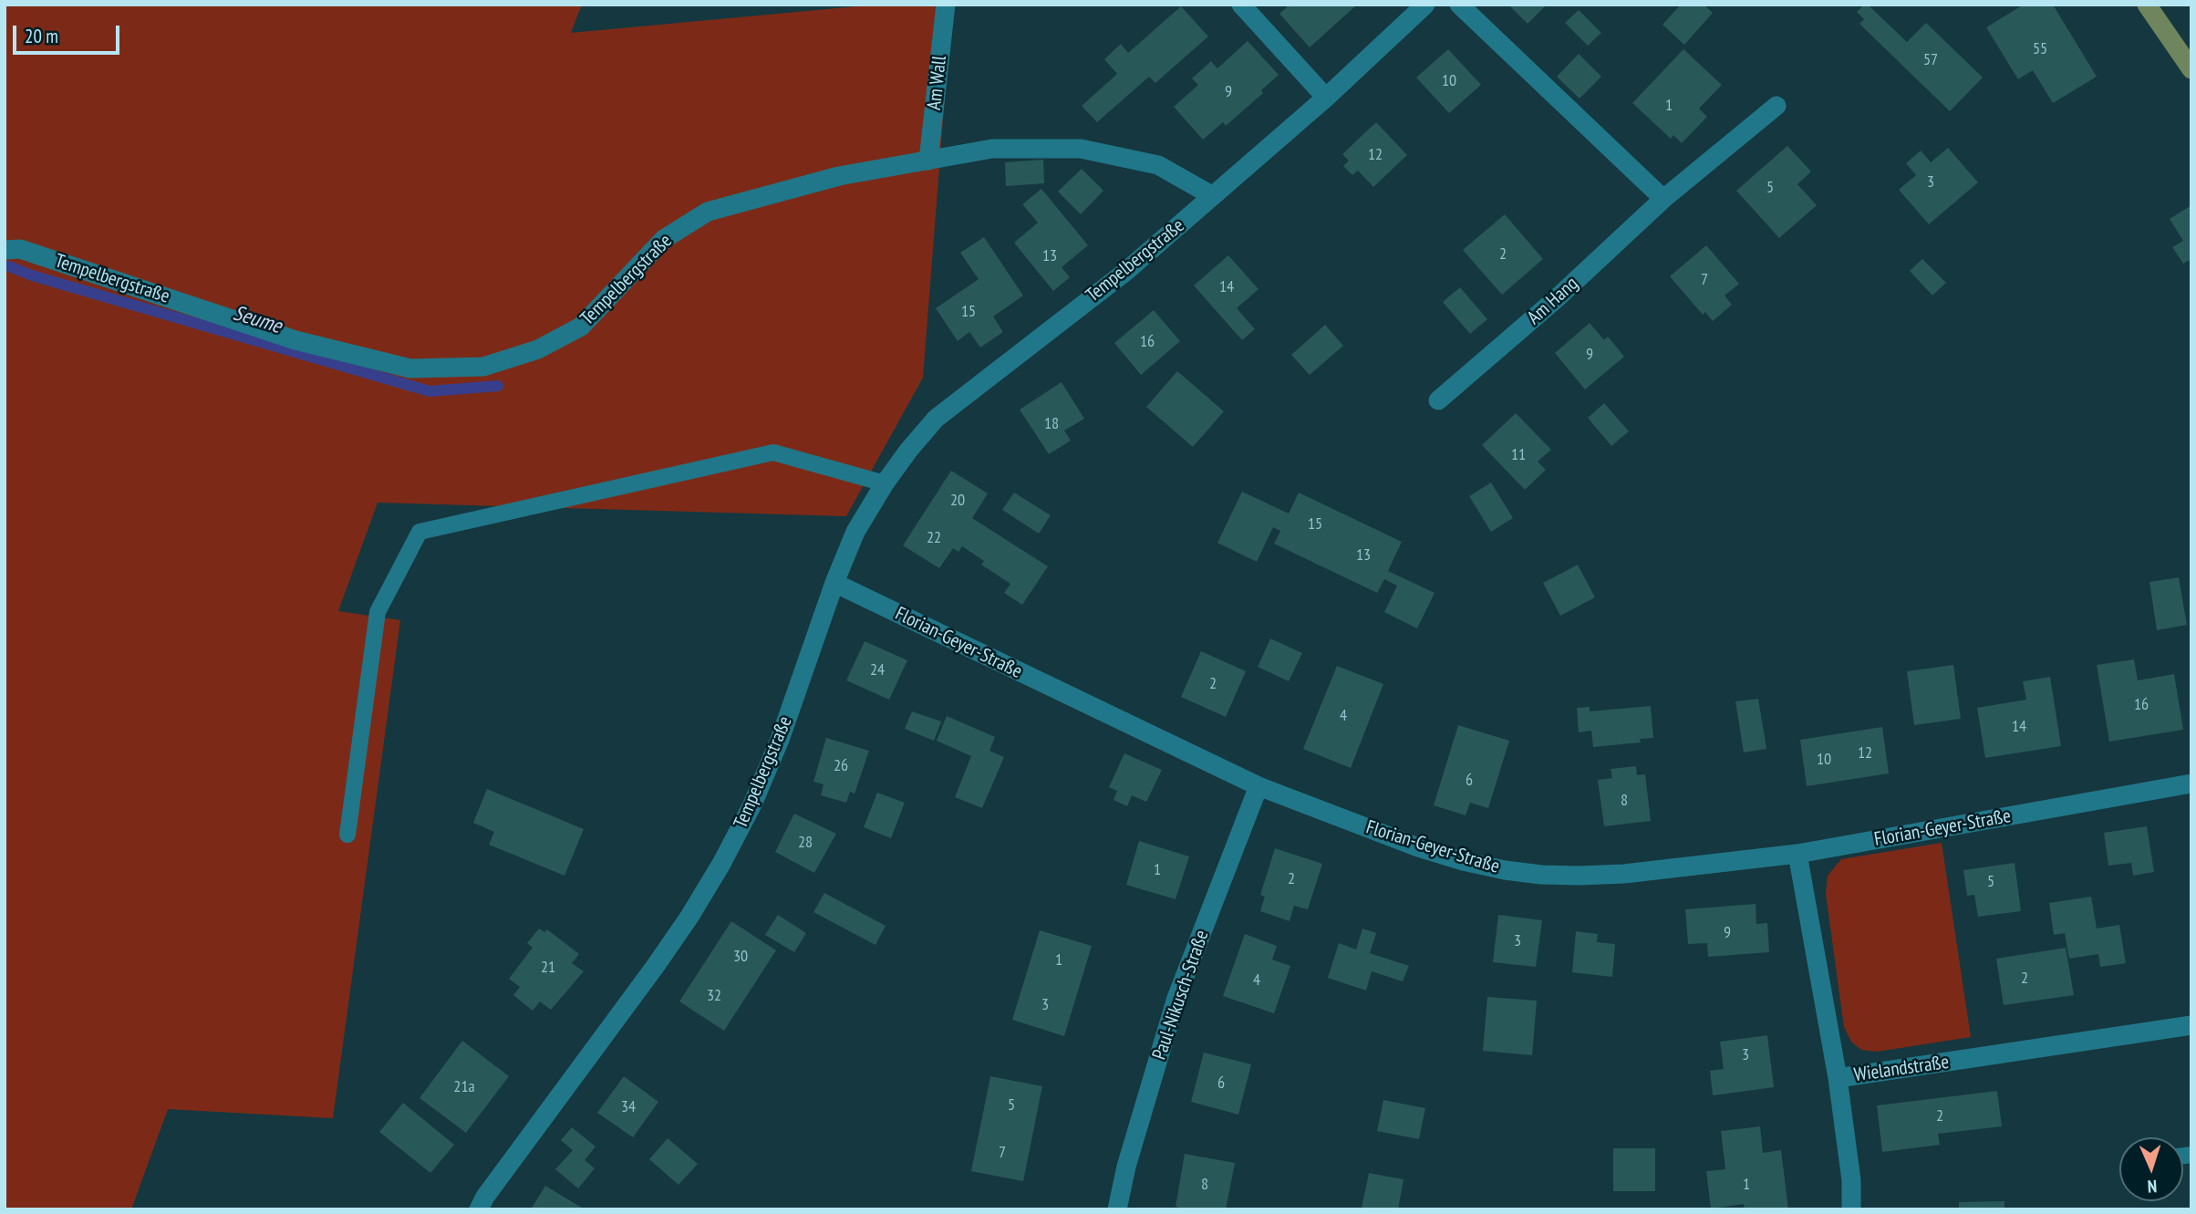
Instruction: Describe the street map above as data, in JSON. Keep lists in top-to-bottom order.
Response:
{
  "streets": {
    "street": [
      "Am Wall",
      "Tempelbergstraße",
      "Am Hang",
      "Florian-Geyer-Straße",
      "Paul-Nikusch-Straße",
      "Wielandstraße"
    ]
  },
  "crossings": [
    ["Am Wall", "Tempelbergstraße"],
    ["Tempelbergstraße", "Florian-Geyer-Straße"],
    ["Florian-Geyer-Straße", "Paul-Nikusch-Straße"],
    ["Florian-Geyer-Straße", "Wielandstraße"]
  ],
  "water": ["Seume"],
  "house_numbers": [
    "55",
    "57",
    "10",
    "9",
    "1",
    "12",
    "3",
    "5",
    "2",
    "13",
    "7",
    "14",
    "15",
    "16",
    "9",
    "18",
    "11",
    "20",
    "15",
    "22",
    "13",
    "24",
    "2",
    "16",
    "4",
    "14",
    "12",
    "10",
    "26",
    "6",
    "8",
    "28",
    "1",
    "2",
    "5",
    "9",
    "3",
    "30",
    "1",
    "21",
    "2",
    "4",
    "32",
    "3",
    "3",
    "6",
    "21a",
    "5",
    "34",
    "2",
    "7",
    "8",
    "1"
  ],
  "scale_bar": "20 m",
  "north": "bottom"
}
